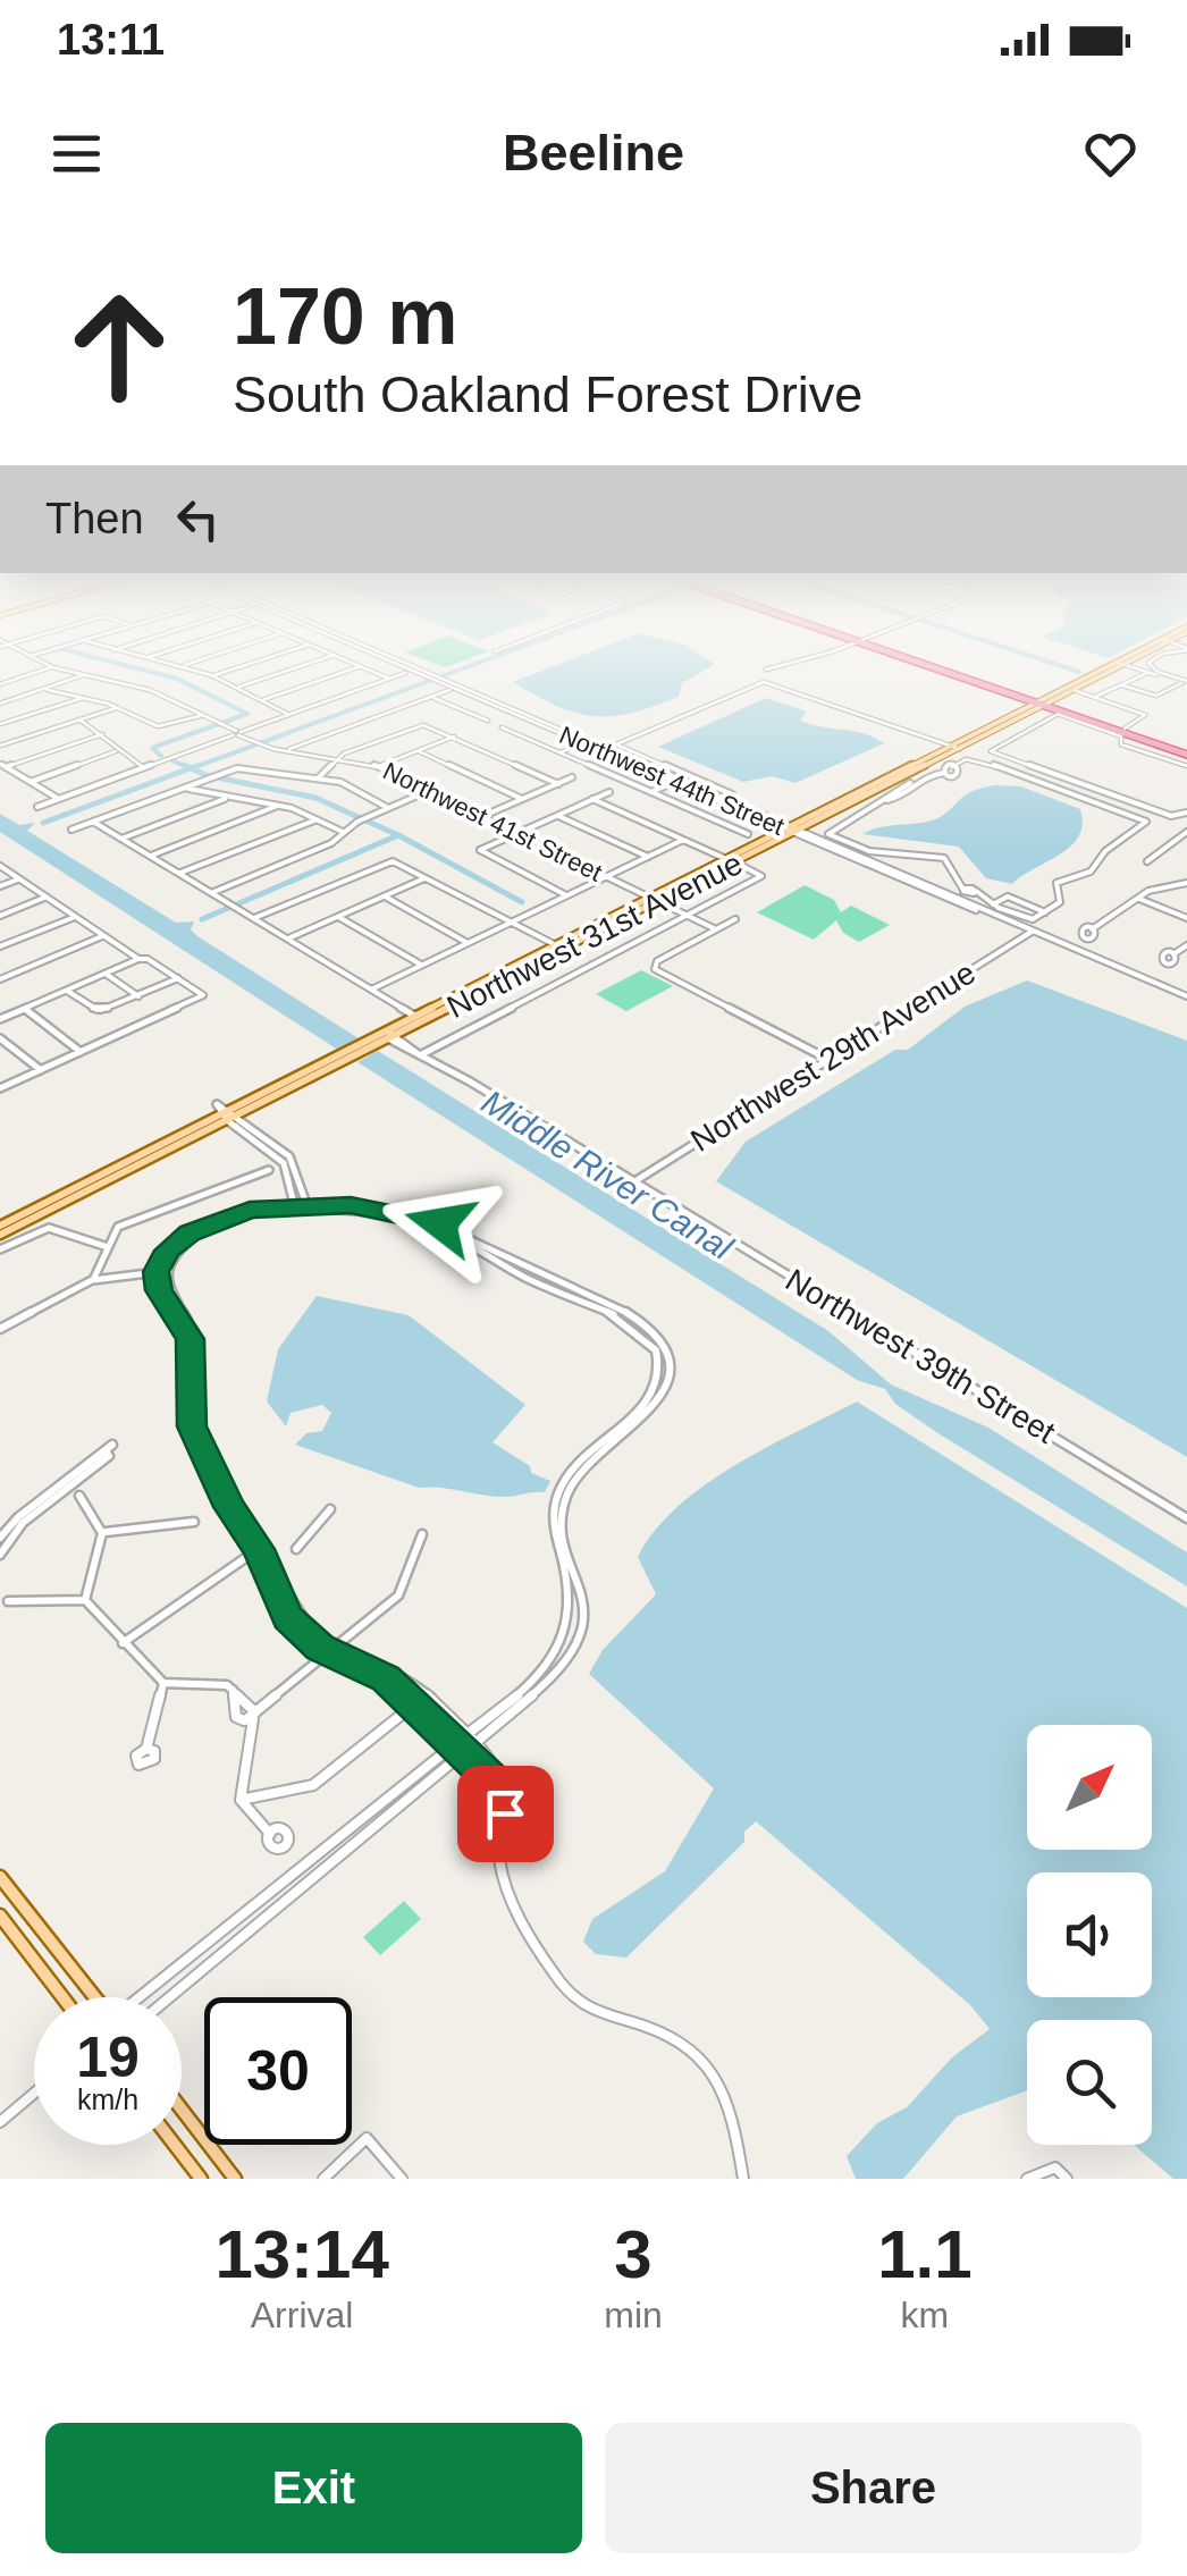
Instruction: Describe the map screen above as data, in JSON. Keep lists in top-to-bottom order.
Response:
{
  "streets": {
    "main road": ["Northwest 31st Avenue"],
    "street": [
      "Northwest 44th Street",
      "Northwest 41st Street",
      "Northwest 29th Avenue",
      "Northwest 39th Street"
    ]
  },
  "crossings": [
    ["Northwest 44th Street", "Northwest 31st Avenue"],
    ["Northwest 44th Street", "Northwest 29th Avenue"],
    ["Northwest 41st Street", "Northwest 31st Avenue"],
    ["Northwest 31st Avenue", "Northwest 39th Street"],
    ["Northwest 29th Avenue", "Northwest 39th Street"]
  ],
  "water": ["Middle River Canal"],
  "north": "top right",
  "page": {
    "status": "13:11",
    "header": "Beeline",
    "turn": ["170 m", "South Oakland Forest Drive"],
    "then": "Then",
    "speed": "19 km/h",
    "limit": "30",
    "eta": [
      "13:14",
      "Arrival",
      "3",
      "min",
      "1.1",
      "km"
    ],
    "buttons": ["Exit", "Share"]
  }
}
